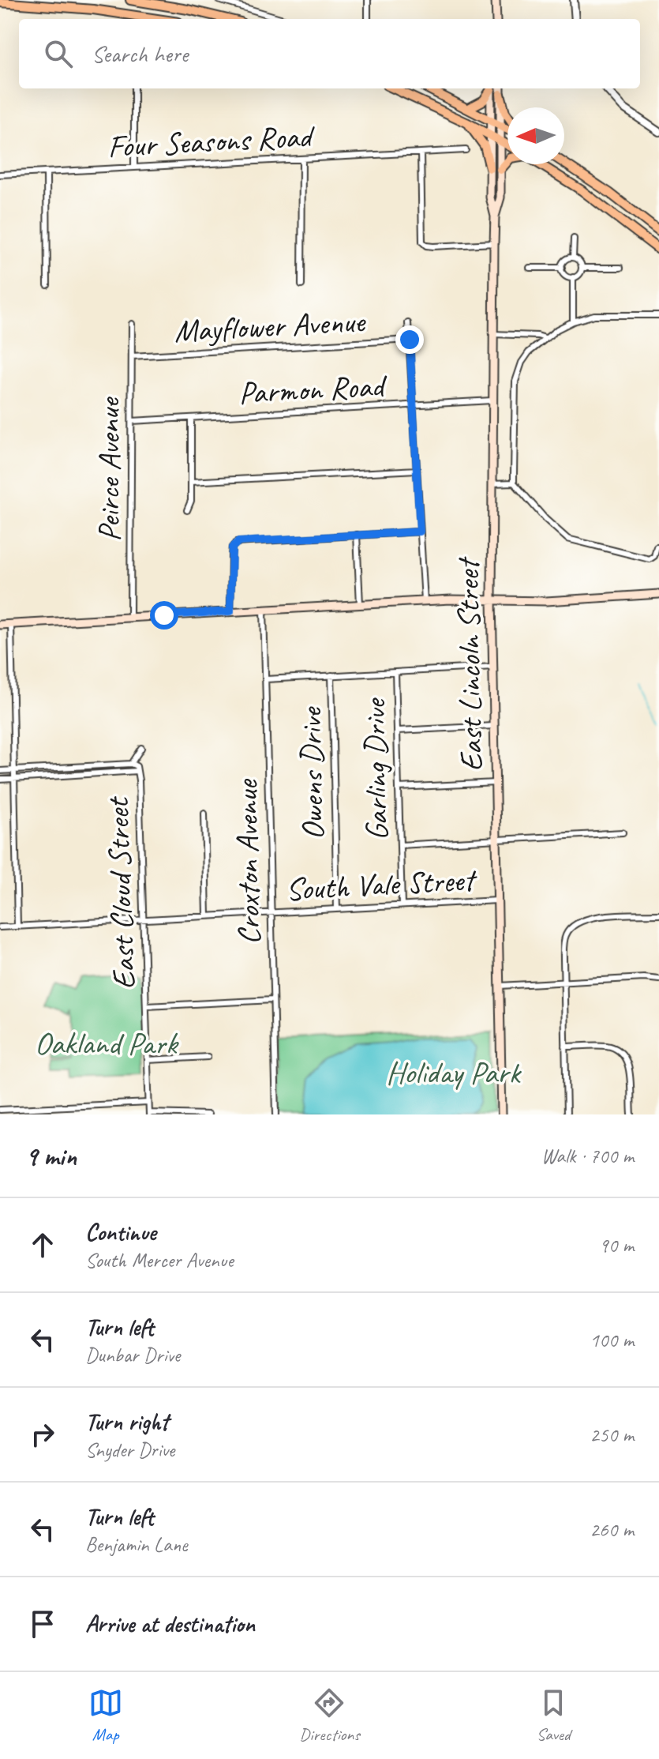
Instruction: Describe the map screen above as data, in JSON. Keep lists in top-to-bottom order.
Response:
{
  "streets": {
    "main road": ["East Lincoln Street"],
    "street": [
      "Four Seasons Road",
      "Mayflower Avenue",
      "Parmon Road",
      "Peirce Avenue",
      "Garling Drive",
      "Owens Drive",
      "Croxton Avenue",
      "South Vale Street",
      "East Cloud Street"
    ]
  },
  "crossings": [
    ["Mayflower Avenue", "Peirce Avenue"],
    ["Parmon Road", "Peirce Avenue"],
    ["Parmon Road", "East Lincoln Street"],
    ["East Lincoln Street", "South Vale Street"],
    ["Garling Drive", "South Vale Street"],
    ["Owens Drive", "South Vale Street"],
    ["Croxton Avenue", "South Vale Street"],
    ["South Vale Street", "East Cloud Street"]
  ],
  "parks": ["Oakland Park", "Holiday Park"],
  "north": "left",
  "page": {
    "search": "Search here",
    "heading": ["9 min", "Walk · 700 m"],
    "list": [
      ["Continue", "South Mercer Avenue", "90 m"],
      ["Turn left", "Dunbar Drive", "100 m"],
      ["Turn right", "Snyder Drive", "250 m"],
      ["Turn left", "Benjamin Lane", "260 m"],
      "Arrive at destination"
    ],
    "nav": ["Map", "Directions", "Saved"]
  }
}
